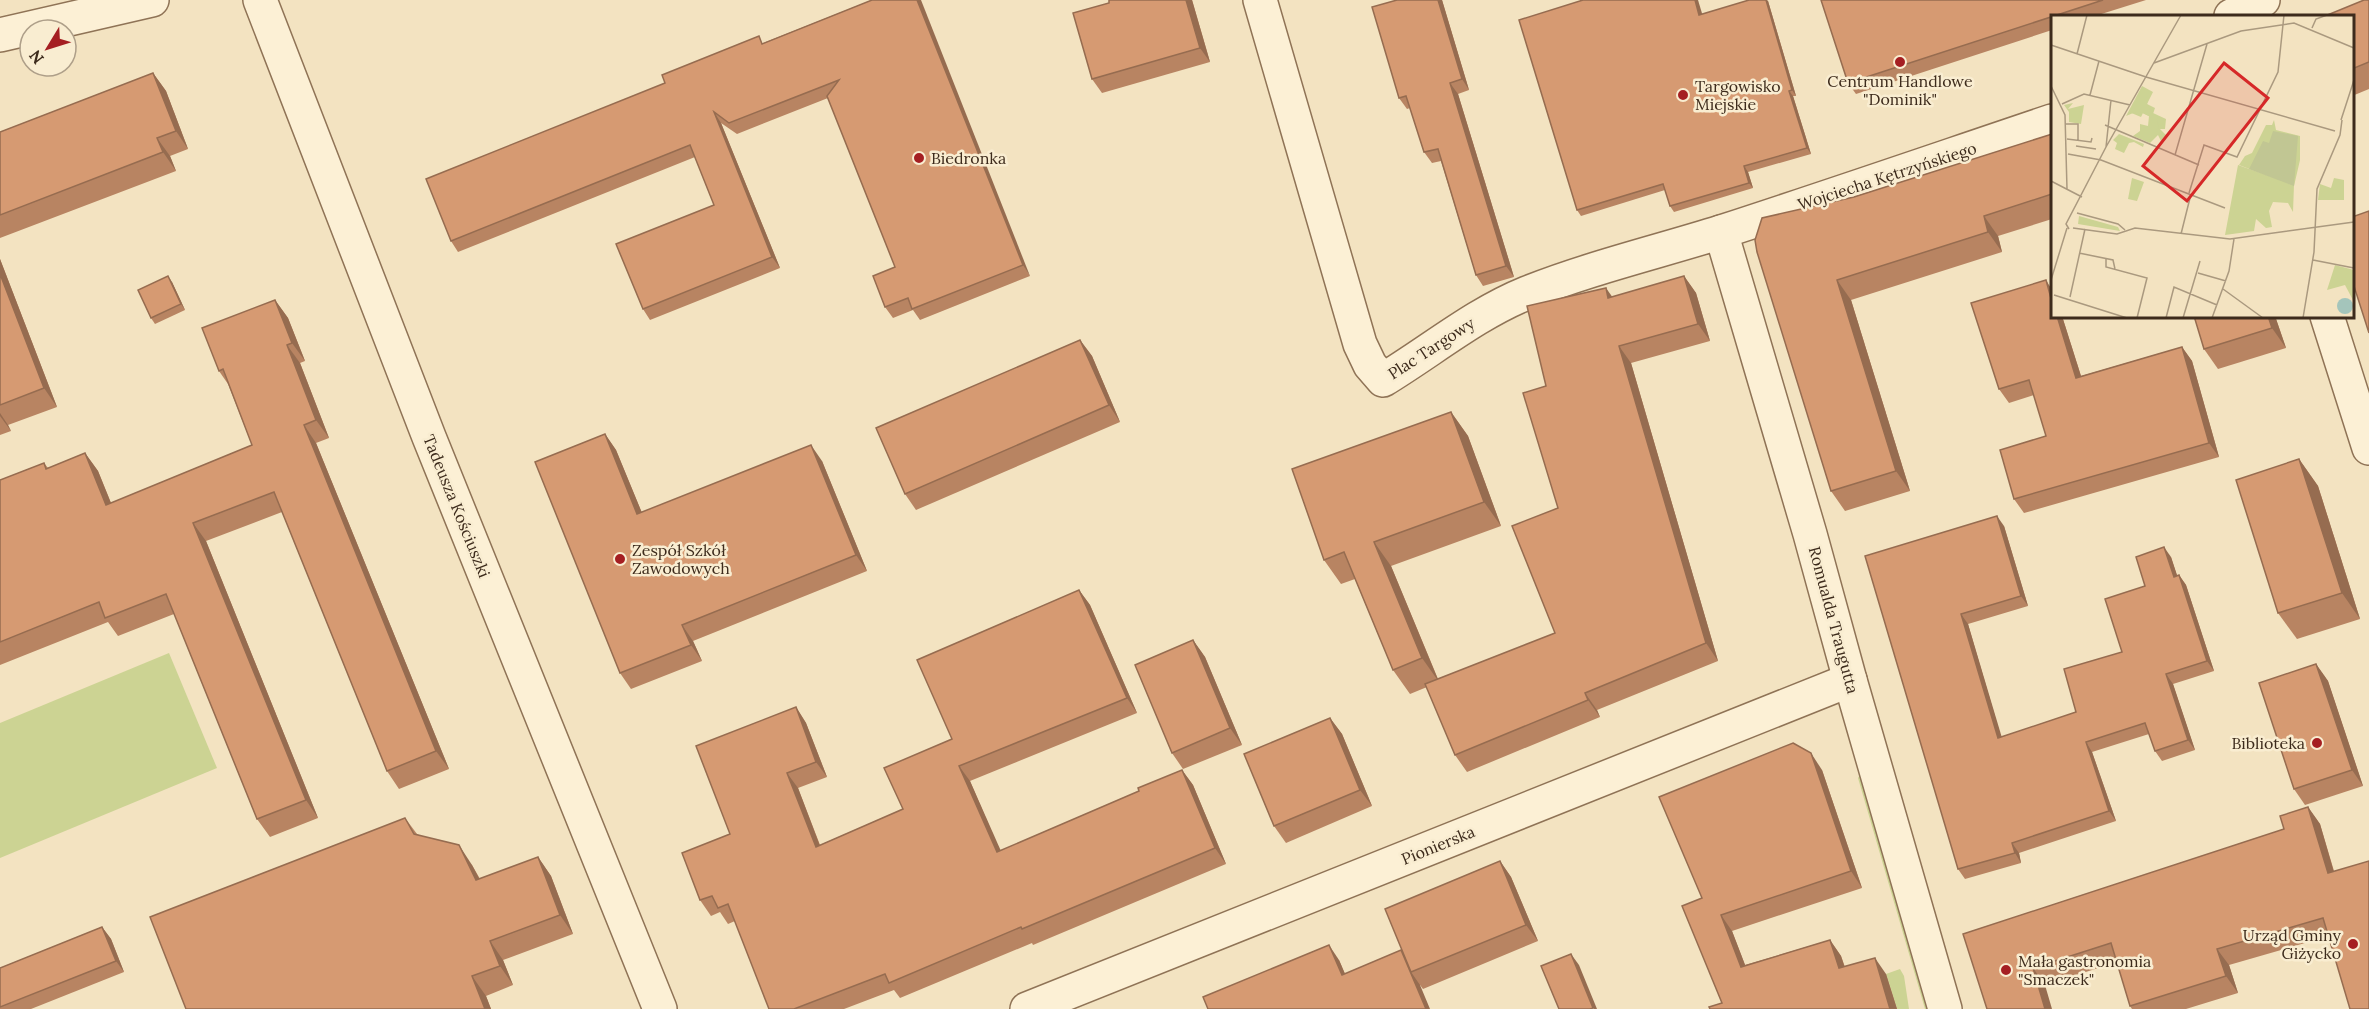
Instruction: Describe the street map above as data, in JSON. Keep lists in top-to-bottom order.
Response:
{
  "streets": {
    "street": [
      "Wojciecha Kętrzyńskiego",
      "Plac Targowy",
      "Tadeusza Kościuszki",
      "Romualda Traugutta",
      "Pionierska"
    ]
  },
  "crossings": [
    ["Wojciecha Kętrzyńskiego", "Plac Targowy"],
    ["Wojciecha Kętrzyńskiego", "Romualda Traugutta"],
    ["Plac Targowy", "Romualda Traugutta"],
    ["Romualda Traugutta", "Pionierska"]
  ],
  "places": [
    "Centrum Handlowe \"Dominik\"",
    "Targowisko Miejskie",
    "Biedronka",
    "Zespół Szkół Zawodowych",
    "Biblioteka",
    "Urząd Gminy Giżycko",
    "Mała gastronomia \"Smaczek\""
  ],
  "north": "bottom left"
}
